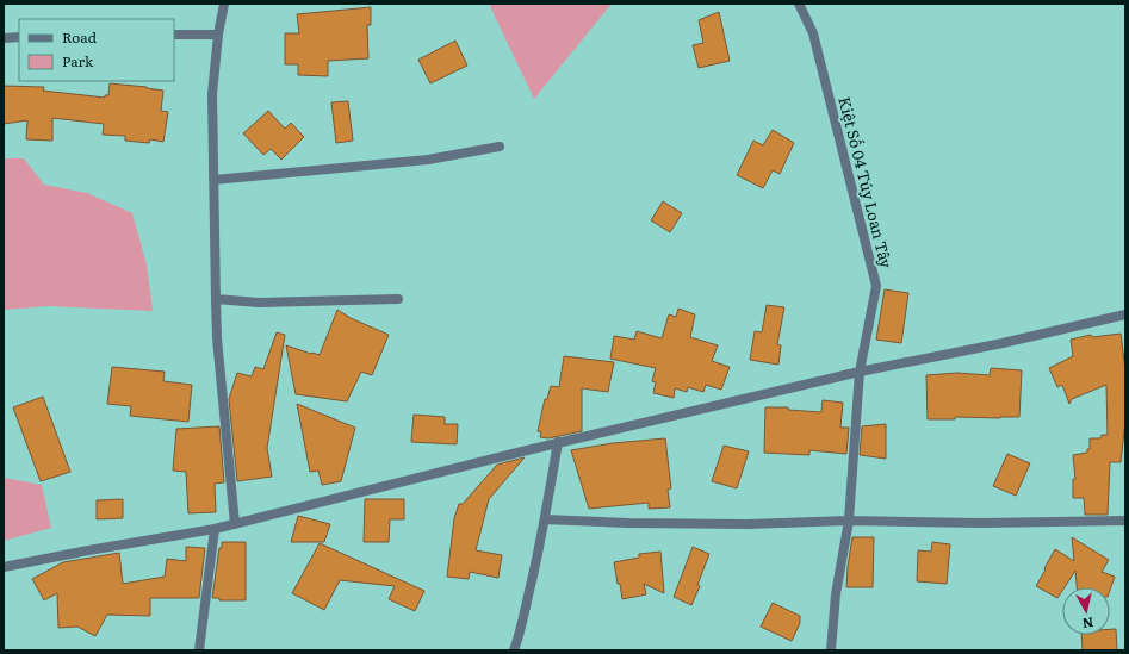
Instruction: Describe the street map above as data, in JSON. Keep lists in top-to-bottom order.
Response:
{
  "streets": {
    "street": ["Kiệt Số 04 Túy Loan Tây"]
  },
  "legend": ["Road", "Park"],
  "north": "bottom"
}
